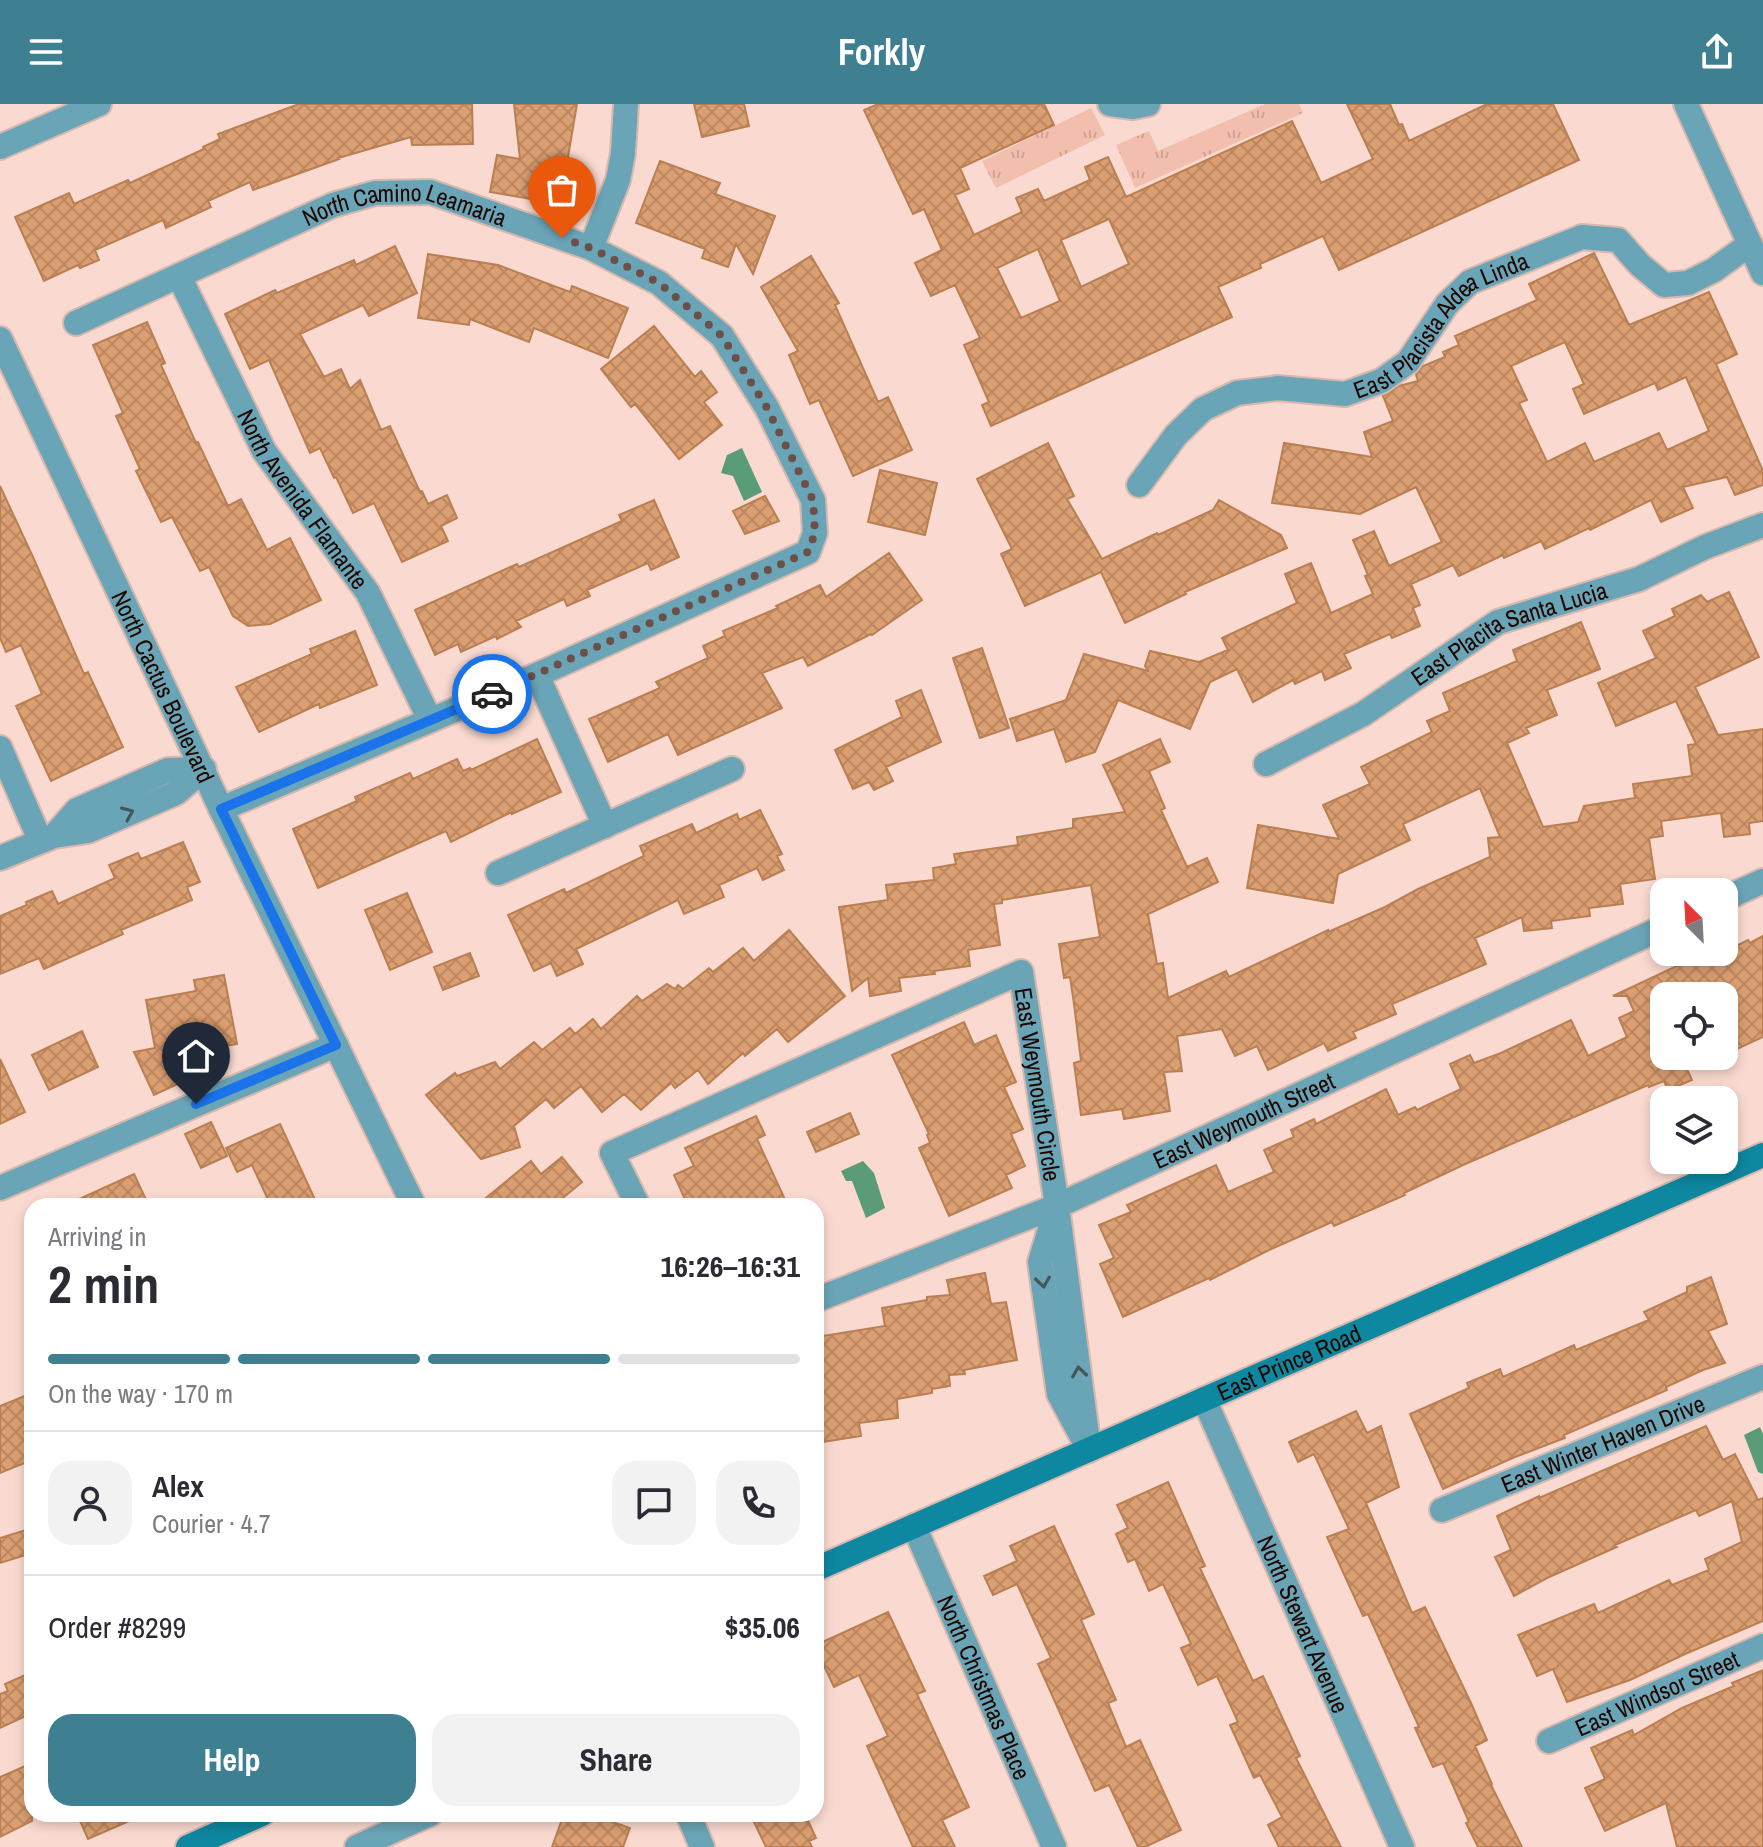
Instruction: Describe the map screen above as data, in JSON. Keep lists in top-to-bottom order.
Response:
{
  "streets": {
    "main road": ["East Prince Road"],
    "street": [
      "North Camino Leamaria",
      "East Placista Aldea Linda",
      "North Avenida Flamante",
      "East Placita Santa Lucia",
      "North Cactus Boulevard",
      "East Weymouth Circle",
      "East Weymouth Street",
      "East Winter Haven Drive",
      "North Stewart Avenue",
      "North Christmas Place",
      "East Windsor Street"
    ]
  },
  "crossings": [
    ["North Camino Leamaria", "North Avenida Flamante"],
    ["East Weymouth Circle", "East Weymouth Street"],
    ["East Prince Road", "North Stewart Avenue"],
    ["East Prince Road", "North Christmas Place"]
  ],
  "north": "top left",
  "page": {
    "header": "Forkly",
    "heading": ["2 min", "Arriving in", "16:26–16:31"],
    "panel": [
      "Alex",
      "Courier · 4.7",
      "Order #8299",
      "$35.06"
    ],
    "bar": "On the way · 170 m",
    "buttons": ["Help", "Share"]
  }
}
